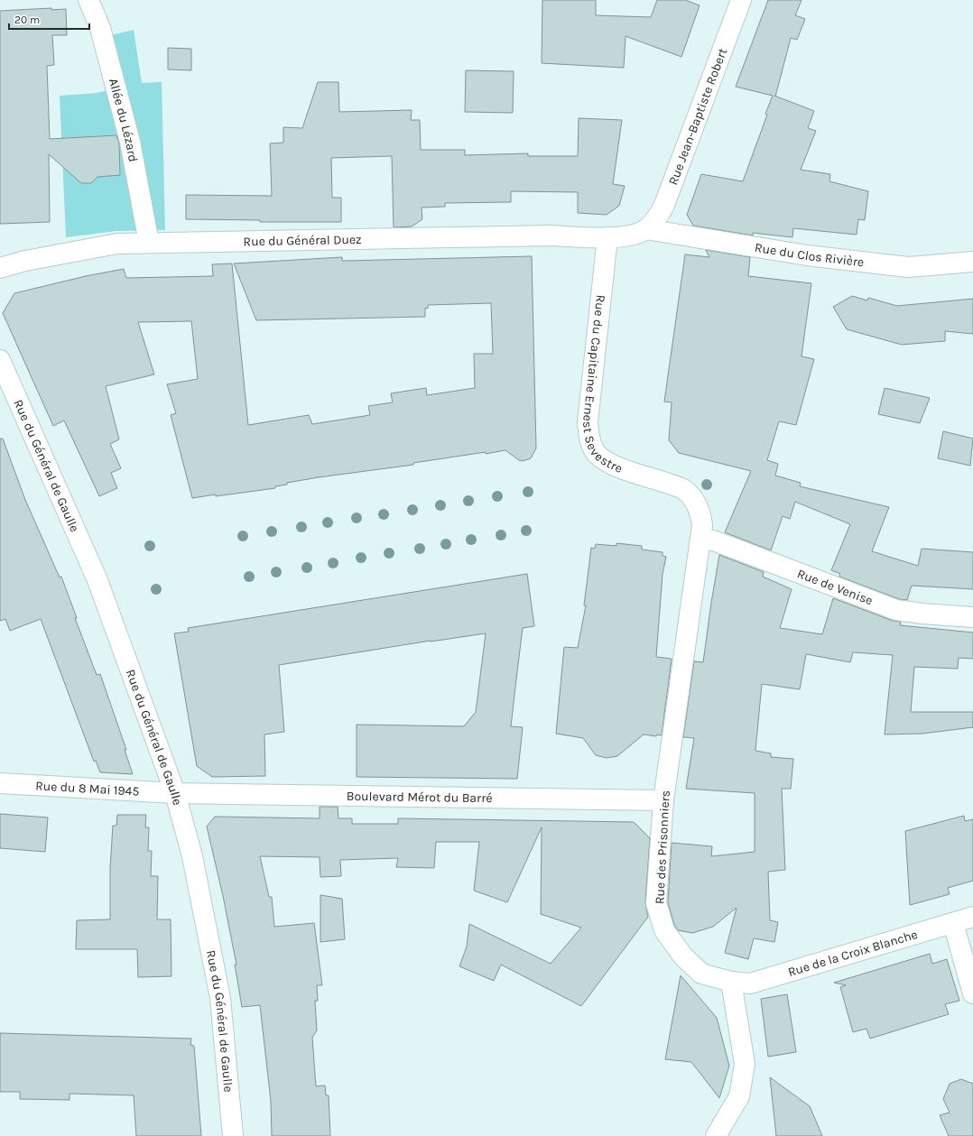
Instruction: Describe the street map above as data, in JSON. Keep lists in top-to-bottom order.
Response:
{
  "streets": {
    "street": [
      "Rue Jean-Baptiste Robert",
      "Allée du Lézard",
      "Rue du Général Duez",
      "Rue du Clos Rivière",
      "Rue du Capitaine Ernest Sevestre",
      "Rue du Général de Gaulle",
      "Rue de Venise",
      "Rue du 8 Mai 1945",
      "Boulevard Mérot du Barré",
      "Rue des Prisonniers",
      "Rue de la Croix Blanche"
    ]
  },
  "crossings": [
    ["Rue Jean-Baptiste Robert", "Rue du Clos Rivière"],
    ["Allée du Lézard", "Rue du Général Duez"],
    ["Rue du Général Duez", "Rue du Capitaine Ernest Sevestre"],
    ["Rue du Capitaine Ernest Sevestre", "Rue de Venise"],
    ["Rue du Capitaine Ernest Sevestre", "Rue des Prisonniers"],
    ["Rue du Général de Gaulle", "Rue du 8 Mai 1945"],
    ["Rue du Général de Gaulle", "Boulevard Mérot du Barré"],
    ["Rue de Venise", "Rue des Prisonniers"],
    ["Rue du 8 Mai 1945", "Boulevard Mérot du Barré"],
    ["Boulevard Mérot du Barré", "Rue des Prisonniers"],
    ["Rue des Prisonniers", "Rue de la Croix Blanche"]
  ],
  "scale_bar": "20 m"
}
